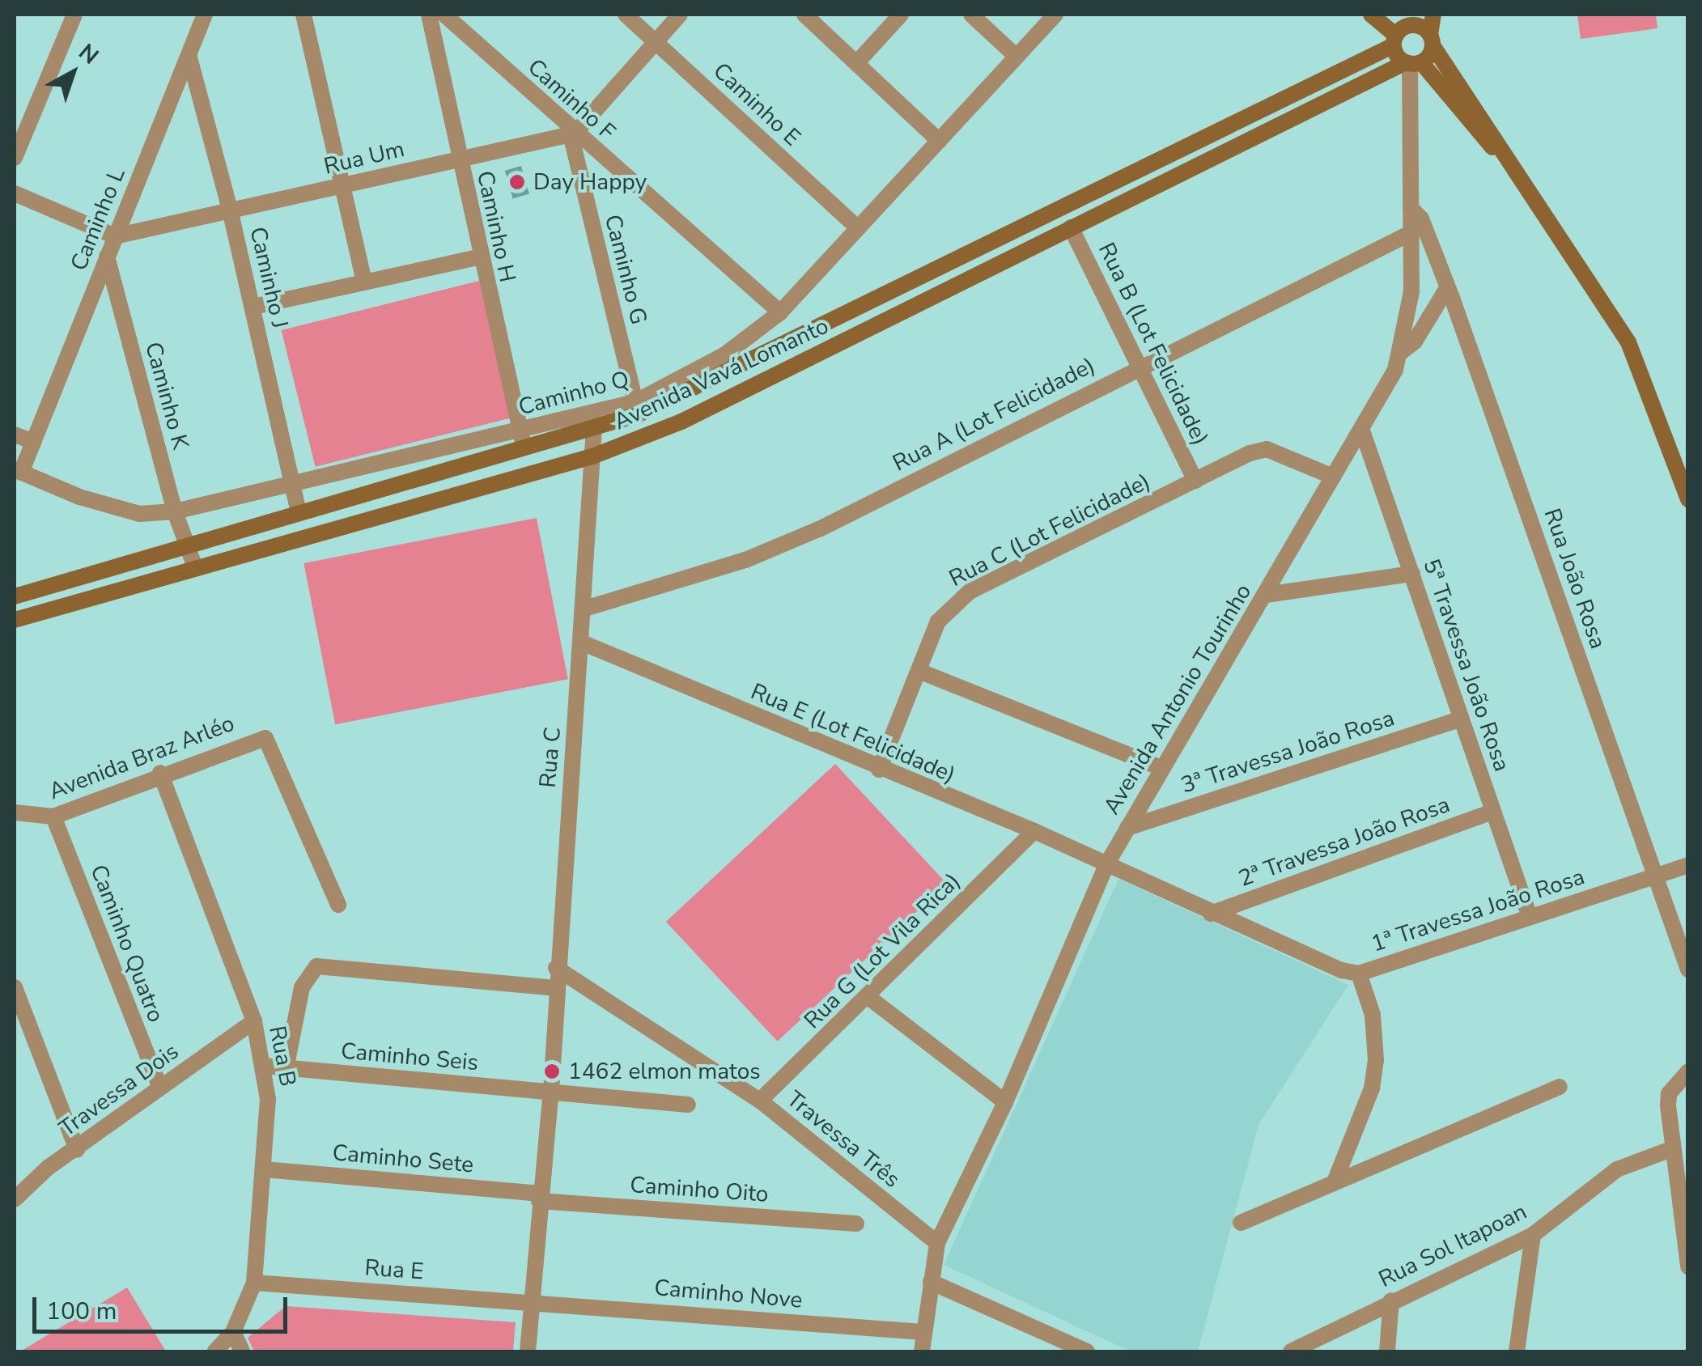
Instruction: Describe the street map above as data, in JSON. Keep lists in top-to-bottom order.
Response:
{
  "streets": {
    "street": [
      "Caminho F",
      "Caminho E",
      "Rua Um",
      "Caminho L",
      "Caminho H",
      "Caminho G",
      "Caminho J",
      "Rua B (Lot Felicidade)",
      "Avenida Vavá Lomanto",
      "Caminho Q",
      "Caminho K",
      "Rua A (Lot Felicidade)",
      "Rua C (Lot Felicidade)",
      "Rua João Rosa",
      "5ª Travessa João Rosa",
      "Avenida Antonio Tourinho",
      "Rua E (Lot Felicidade)",
      "3ª Travessa João Rosa",
      "Avenida Braz Arléo",
      "Rua C",
      "2ª Travessa João Rosa",
      "1ª Travessa João Rosa",
      "Caminho Quatro",
      "Rua G (Lot Vila Rica)",
      "Rua B",
      "Caminho Seis",
      "Travessa Dois",
      "Travessa Três",
      "Caminho Sete",
      "Caminho Oito",
      "Rua Sol Itapoan",
      "Rua E",
      "Caminho Nove"
    ]
  },
  "crossings": [
    ["Caminho F", "Rua Um"],
    ["Caminho F", "Caminho G"],
    ["Caminho F", "Caminho Q"],
    ["Caminho E", "Caminho Q"],
    ["Rua Um", "Caminho L"],
    ["Rua Um", "Caminho H"],
    ["Rua Um", "Caminho G"],
    ["Rua Um", "Caminho J"],
    ["Caminho L", "Caminho J"],
    ["Caminho L", "Caminho Q"],
    ["Caminho L", "Caminho K"],
    ["Caminho H", "Avenida Vavá Lomanto"],
    ["Caminho H", "Caminho Q"],
    ["Caminho G", "Avenida Vavá Lomanto"],
    ["Caminho G", "Caminho Q"],
    ["Caminho J", "Avenida Vavá Lomanto"],
    ["Caminho J", "Caminho Q"],
    ["Rua B (Lot Felicidade)", "Avenida Vavá Lomanto"],
    ["Rua B (Lot Felicidade)", "Rua A (Lot Felicidade)"],
    ["Rua B (Lot Felicidade)", "Rua C (Lot Felicidade)"],
    ["Avenida Vavá Lomanto", "Caminho Q"],
    ["Avenida Vavá Lomanto", "Caminho K"],
    ["Avenida Vavá Lomanto", "Avenida Antonio Tourinho"],
    ["Avenida Vavá Lomanto", "Rua C"],
    ["Caminho Q", "Caminho K"],
    ["Rua A (Lot Felicidade)", "Avenida Antonio Tourinho"],
    ["Rua A (Lot Felicidade)", "Rua C"],
    ["Rua C (Lot Felicidade)", "Avenida Antonio Tourinho"],
    ["Rua C (Lot Felicidade)", "Rua E (Lot Felicidade)"],
    ["Rua João Rosa", "Avenida Antonio Tourinho"],
    ["Rua João Rosa", "1ª Travessa João Rosa"],
    ["5ª Travessa João Rosa", "Avenida Antonio Tourinho"],
    ["5ª Travessa João Rosa", "3ª Travessa João Rosa"],
    ["5ª Travessa João Rosa", "2ª Travessa João Rosa"],
    ["5ª Travessa João Rosa", "1ª Travessa João Rosa"],
    ["Avenida Antonio Tourinho", "Rua E (Lot Felicidade)"],
    ["Avenida Antonio Tourinho", "3ª Travessa João Rosa"],
    ["Avenida Antonio Tourinho", "1ª Travessa João Rosa"],
    ["Avenida Antonio Tourinho", "Travessa Três"],
    ["Avenida Antonio Tourinho", "Caminho Nove"],
    ["Rua E (Lot Felicidade)", "Rua C"],
    ["Rua E (Lot Felicidade)", "1ª Travessa João Rosa"],
    ["Rua E (Lot Felicidade)", "Rua G (Lot Vila Rica)"],
    ["Avenida Braz Arléo", "Caminho Quatro"],
    ["Avenida Braz Arléo", "Rua B"],
    ["Rua C", "Caminho Seis"],
    ["Rua C", "Travessa Três"],
    ["Rua C", "Caminho Sete"],
    ["Rua C", "Caminho Oito"],
    ["Rua C", "Rua E"],
    ["Rua C", "Caminho Nove"],
    ["2ª Travessa João Rosa", "1ª Travessa João Rosa"],
    ["Caminho Quatro", "Travessa Dois"],
    ["Rua G (Lot Vila Rica)", "Travessa Três"],
    ["Rua B", "Caminho Seis"],
    ["Rua B", "Travessa Dois"],
    ["Rua B", "Caminho Sete"],
    ["Rua B", "Rua E"],
    ["Caminho Sete", "Caminho Oito"],
    ["Rua E", "Caminho Nove"]
  ],
  "places": ["Day Happy", "1462 elmon matos"],
  "scale_bar": "100 m",
  "north": "top right"
}
